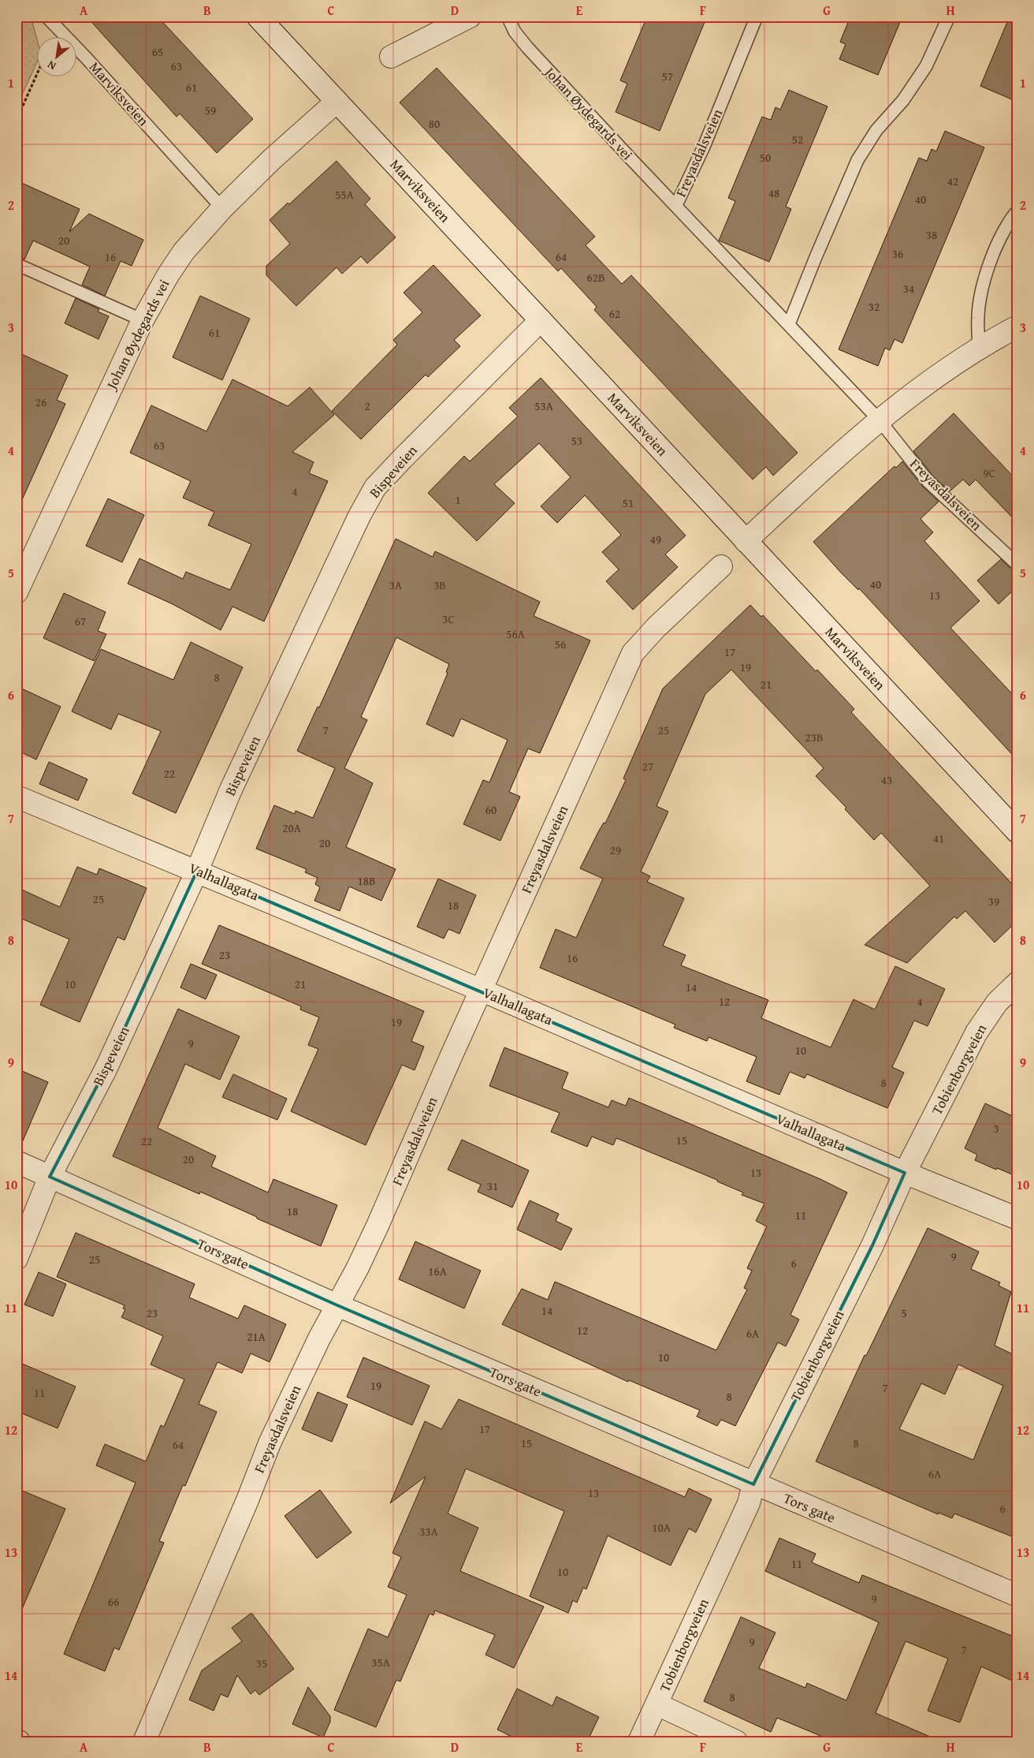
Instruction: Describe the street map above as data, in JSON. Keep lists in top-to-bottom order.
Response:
{
  "streets": {
    "street": [
      "Marviksveien",
      "Johan Øydegards vei",
      "Freyasdalsveien",
      "Bispeveien",
      "Valhallagata",
      "Tobienborgveien",
      "Tors gate"
    ]
  },
  "crossings": [
    ["Marviksveien", "Johan Øydegards vei"],
    ["Marviksveien", "Bispeveien"],
    ["Johan Øydegards vei", "Freyasdalsveien"],
    ["Freyasdalsveien", "Valhallagata"],
    ["Freyasdalsveien", "Tors gate"],
    ["Bispeveien", "Valhallagata"],
    ["Bispeveien", "Tors gate"],
    ["Valhallagata", "Tobienborgveien"],
    ["Tobienborgveien", "Tors gate"]
  ],
  "house_numbers": [
    "65",
    "63",
    "57",
    "61",
    "59",
    "80",
    "52",
    "50",
    "42",
    "48",
    "55A",
    "40",
    "38",
    "20",
    "36",
    "16",
    "64",
    "62B",
    "34",
    "32",
    "62",
    "61",
    "26",
    "2",
    "53A",
    "53",
    "63",
    "9C",
    "4",
    "1",
    "51",
    "49",
    "40",
    "3A",
    "3B",
    "13",
    "3C",
    "67",
    "56A",
    "56",
    "17",
    "19",
    "8",
    "21",
    "7",
    "25",
    "23B",
    "27",
    "22",
    "43",
    "60",
    "20A",
    "41",
    "20",
    "29",
    "18B",
    "25",
    "39",
    "18",
    "23",
    "16",
    "10",
    "21",
    "14",
    "12",
    "4",
    "19",
    "9",
    "10",
    "8",
    "3",
    "15",
    "22",
    "20",
    "13",
    "31",
    "18",
    "11",
    "9",
    "25",
    "6",
    "16A",
    "14",
    "23",
    "5",
    "12",
    "6A",
    "21A",
    "10",
    "19",
    "7",
    "11",
    "8",
    "17",
    "15",
    "8",
    "64",
    "6A",
    "13",
    "6",
    "10A",
    "33A",
    "11",
    "10",
    "9",
    "66",
    "9",
    "7",
    "35A",
    "35",
    "8"
  ],
  "north": "bottom left",
  "grid": {
    "columns": [
      "A",
      "B",
      "C",
      "D",
      "E",
      "F",
      "G",
      "H"
    ],
    "rows": [
      "1",
      "2",
      "3",
      "4",
      "5",
      "6",
      "7",
      "8",
      "9",
      "10",
      "11",
      "12",
      "13",
      "14"
    ]
  }
}
